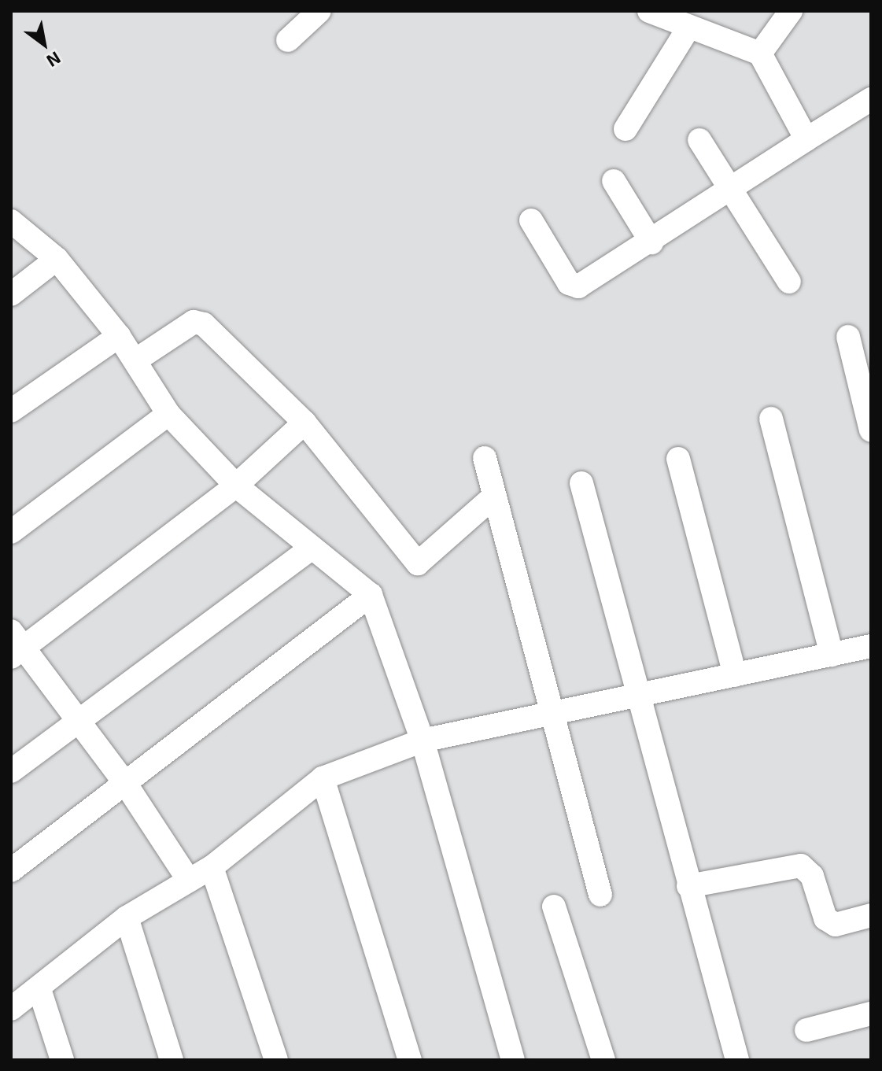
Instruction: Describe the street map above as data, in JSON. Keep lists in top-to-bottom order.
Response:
{
  "north": "bottom right"
}
